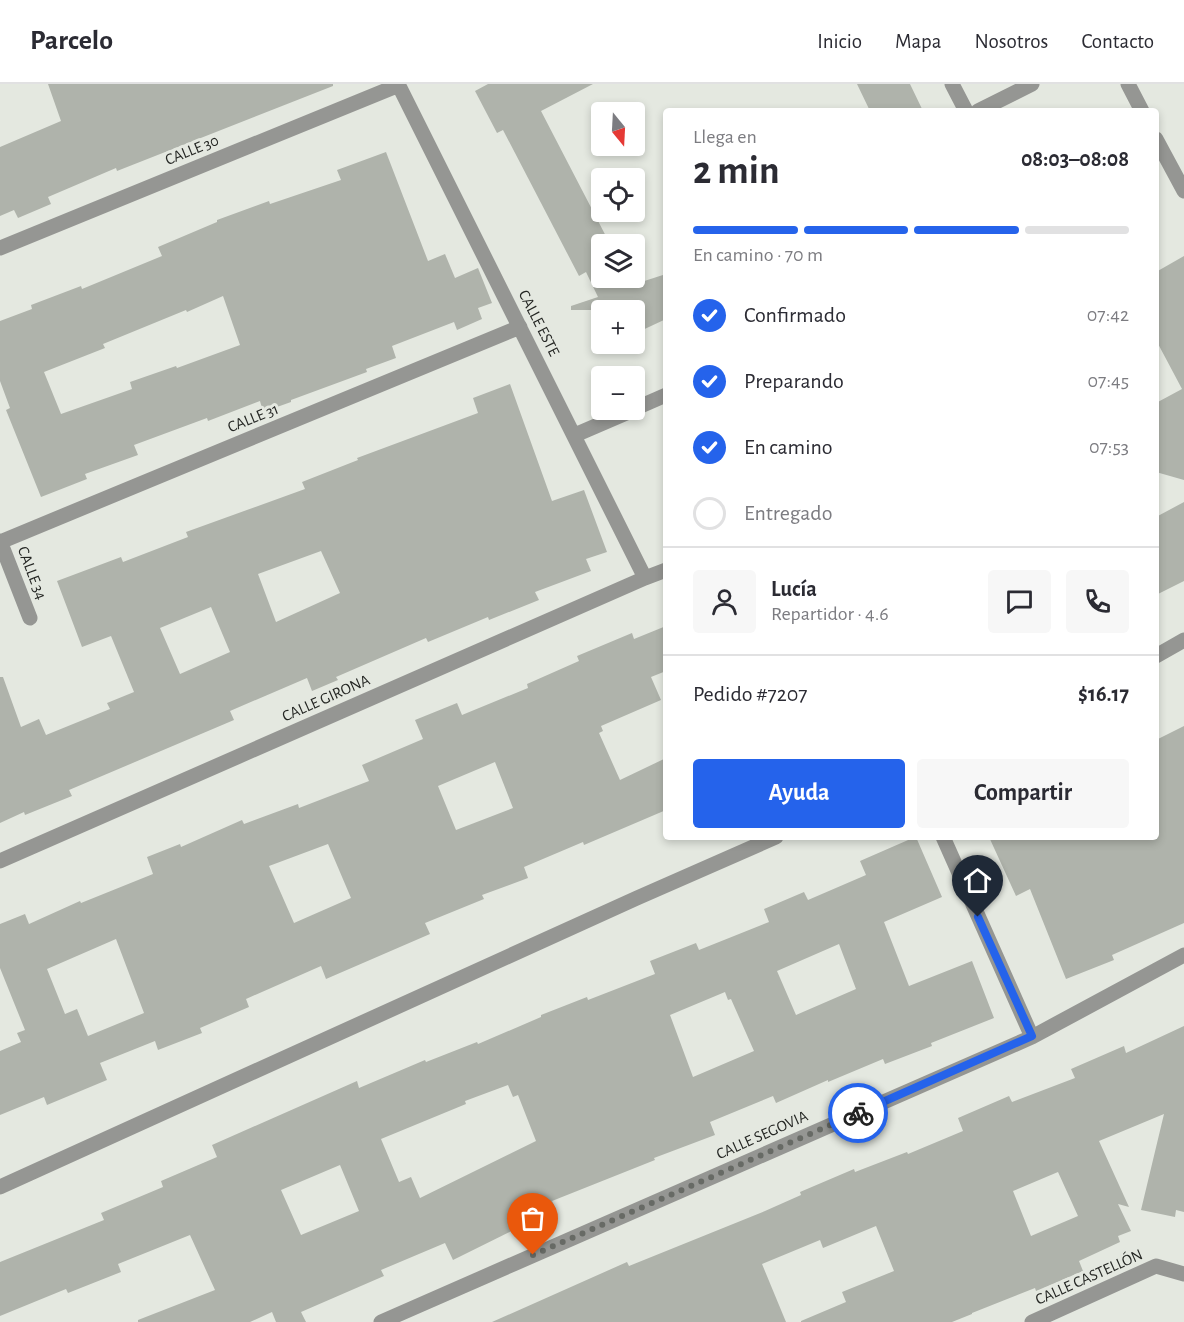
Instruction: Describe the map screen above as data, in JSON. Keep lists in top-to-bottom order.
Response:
{
  "streets": {
    "street": [
      "CALLE 30",
      "CALLE ESTE",
      "CALLE 31",
      "CALLE 34",
      "CALLE GIRONA",
      "CALLE SEGOVIA",
      "CALLE CASTELLÓN"
    ]
  },
  "crossings": [
    ["CALLE 30", "CALLE ESTE"],
    ["CALLE ESTE", "CALLE 31"],
    ["CALLE ESTE", "CALLE GIRONA"],
    ["CALLE 31", "CALLE 34"]
  ],
  "north": "bottom",
  "page": {
    "header": "Parcelo",
    "nav": [
      "Inicio",
      "Mapa",
      "Nosotros",
      "Contacto"
    ],
    "map_buttons": ["+", "−"],
    "heading": ["2 min", "Llega en", "08:03–08:08"],
    "panel": [
      "Lucía",
      "Repartidor · 4.6",
      "Pedido #7207",
      "$16.17"
    ],
    "bar": "En camino · 70 m",
    "list": [
      ["Confirmado", "07:42"],
      ["Preparando", "07:45"],
      ["En camino", "07:53"],
      "Entregado"
    ],
    "buttons": ["Ayuda", "Compartir"]
  }
}
